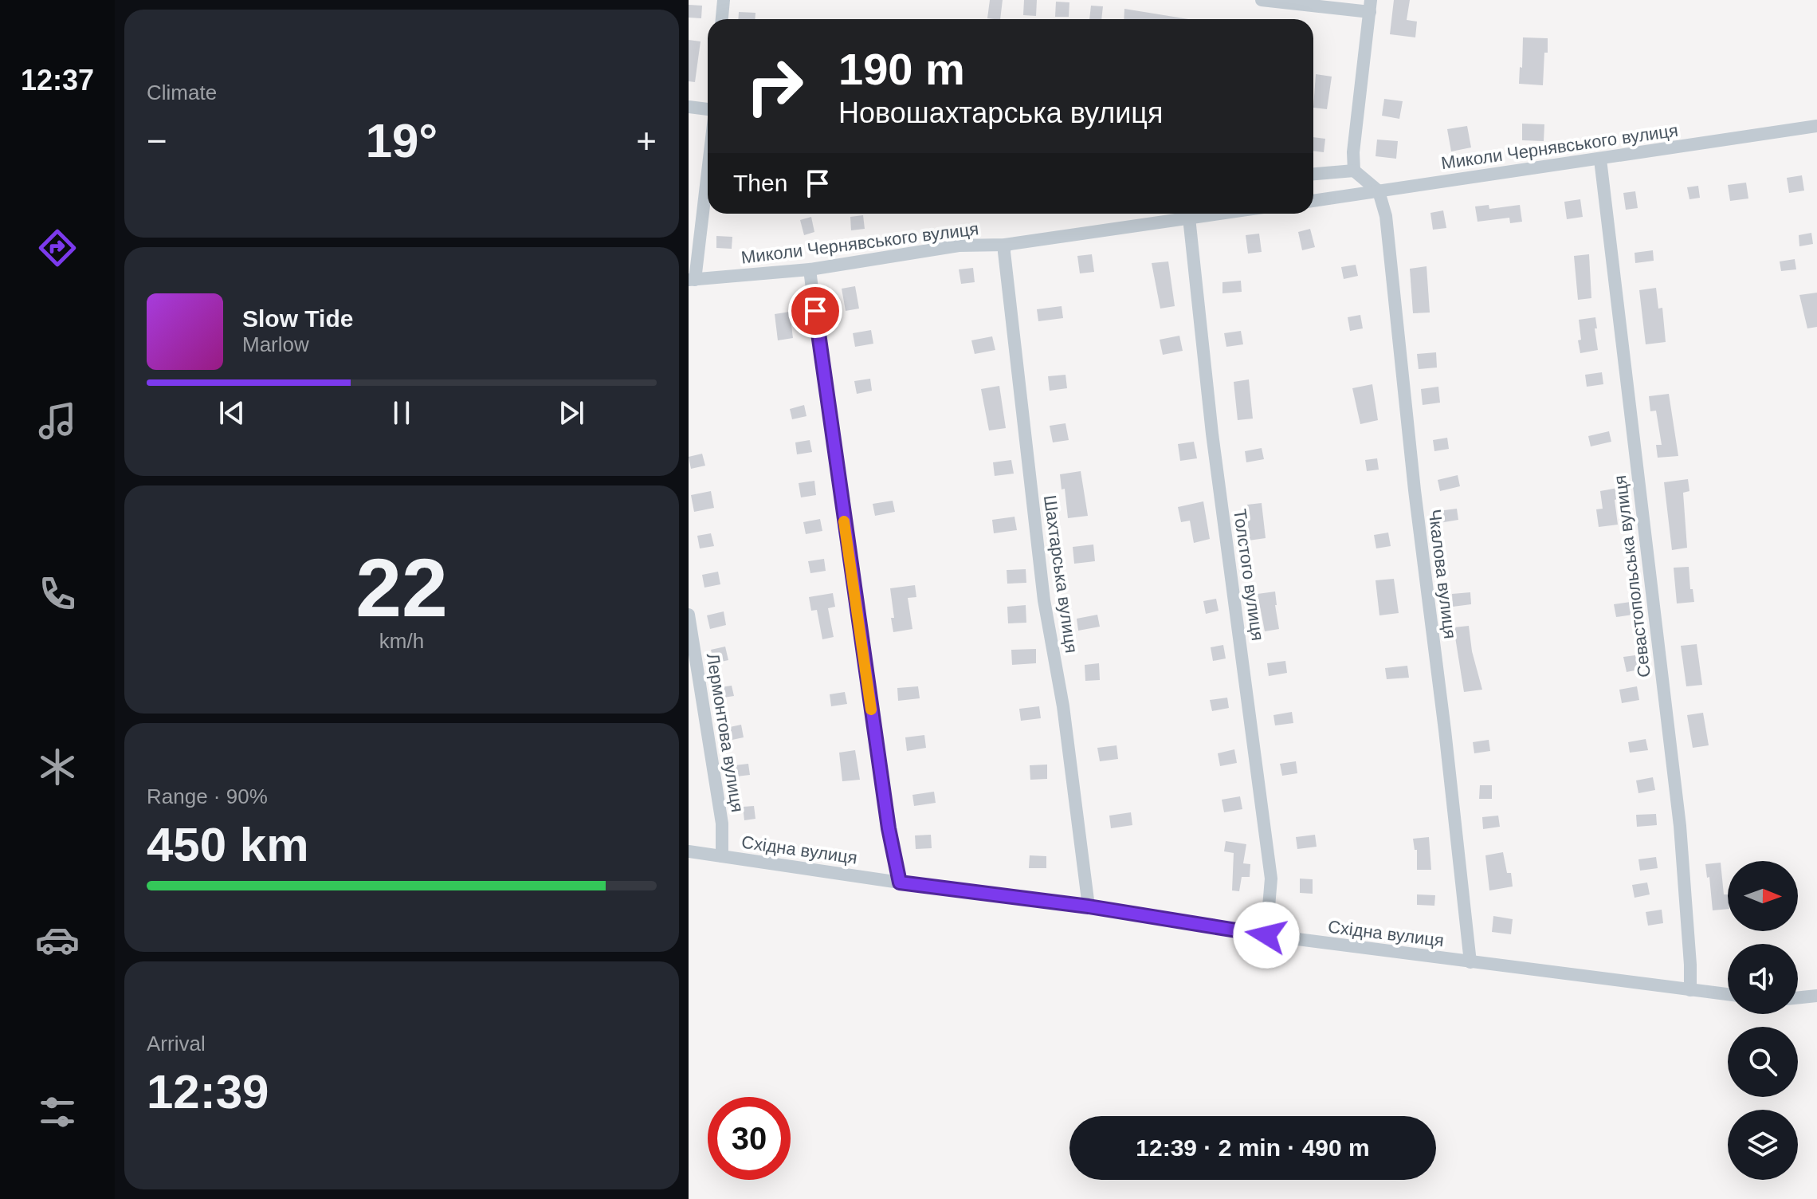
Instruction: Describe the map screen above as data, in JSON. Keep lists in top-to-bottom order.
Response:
{
  "streets": {
    "street": [
      "Миколи Чернявського вулиця",
      "Шахтарська вулиця",
      "Чкалова вулиця",
      "Толстого вулиця",
      "Севастопольська вулиця",
      "Лермонтова вулиця",
      "Східна вулиця"
    ]
  },
  "crossings": [
    ["Миколи Чернявського вулиця", "Шахтарська вулиця"],
    ["Миколи Чернявського вулиця", "Чкалова вулиця"],
    ["Миколи Чернявського вулиця", "Толстого вулиця"],
    ["Миколи Чернявського вулиця", "Севастопольська вулиця"],
    ["Шахтарська вулиця", "Східна вулиця"],
    ["Чкалова вулиця", "Східна вулиця"],
    ["Толстого вулиця", "Східна вулиця"],
    ["Севастопольська вулиця", "Східна вулиця"],
    ["Лермонтова вулиця", "Східна вулиця"]
  ],
  "north": "right",
  "page": {
    "tabs": "12:37",
    "tile": [
      "Climate",
      ["22", "km/h"],
      ["Range · 90%", "450 km"],
      ["Arrival", "12:39"]
    ],
    "turn": ["190 m", "Новошахтарська вулиця"],
    "heat": ["−", "19°", "+"],
    "then": "Then",
    "song": ["Slow Tide", "Marlow"],
    "limit": "30",
    "trip": "12:39 · 2 min · 490 m"
  }
}
